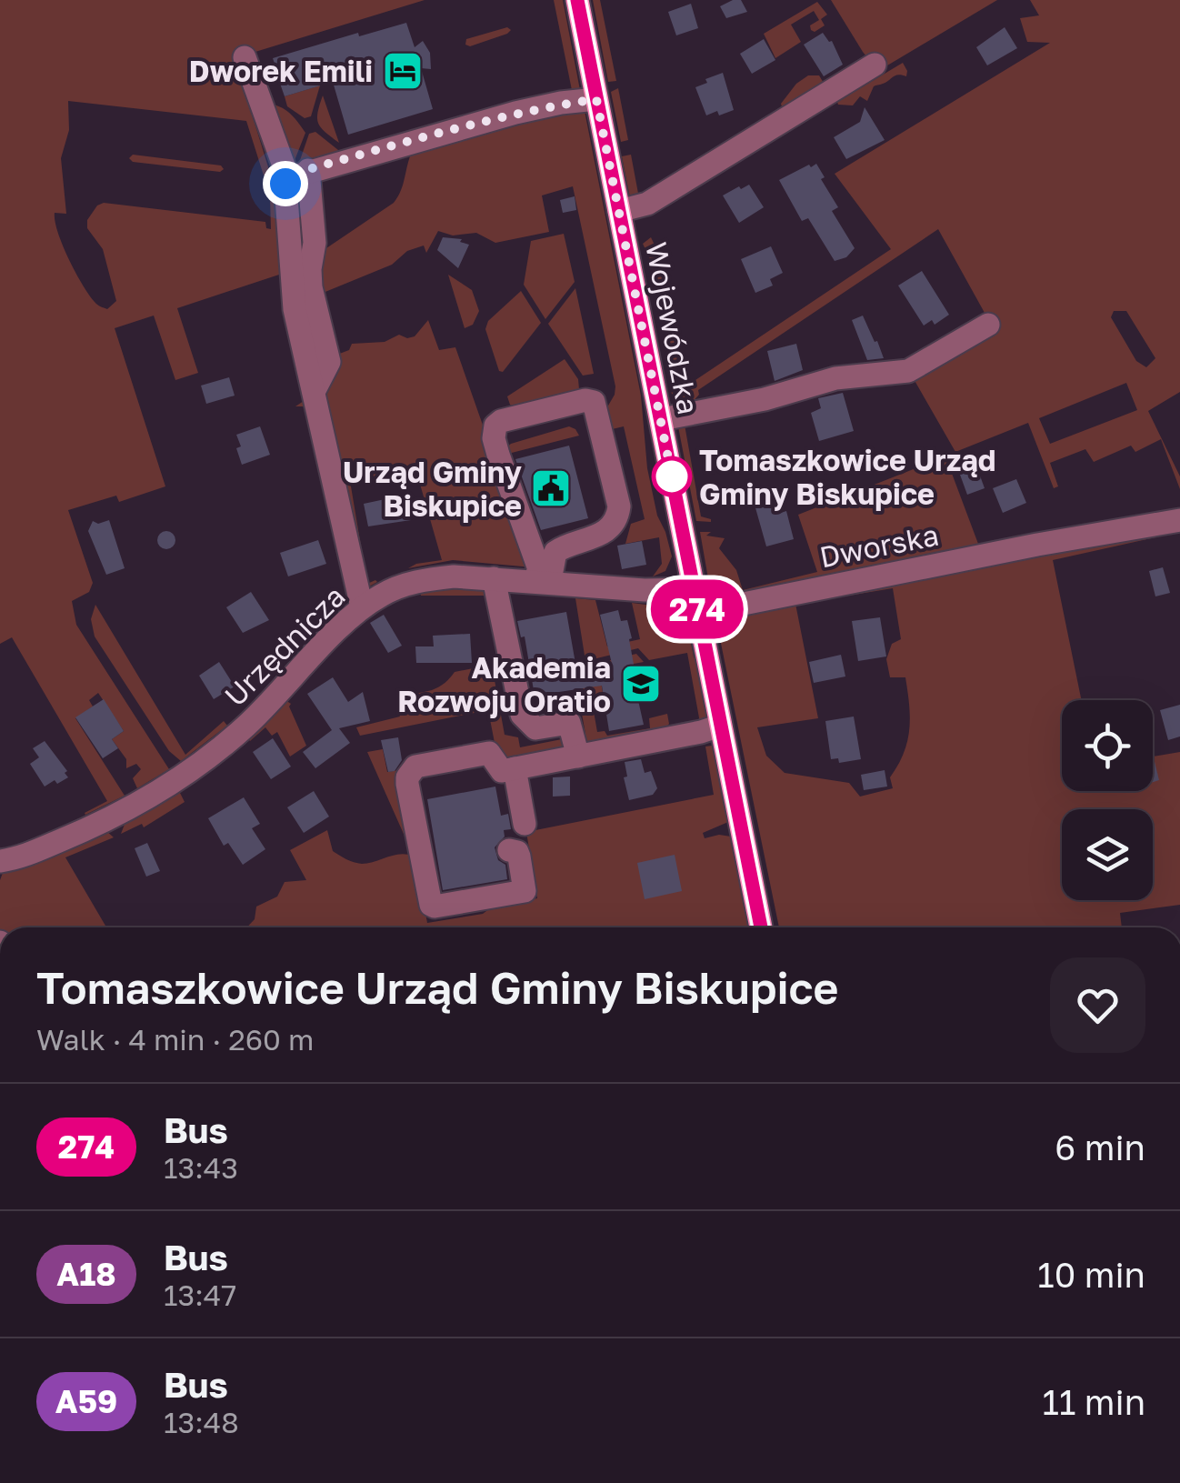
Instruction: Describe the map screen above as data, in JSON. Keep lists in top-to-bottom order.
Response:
{
  "streets": {
    "main road": ["Wojewódzka"],
    "street": ["Dworska", "Urzędnicza"]
  },
  "crossings": [
    ["Wojewódzka", "Dworska"],
    ["Wojewódzka", "Urzędnicza"]
  ],
  "places": {
    "hotel": ["Dworek Emili"],
    "other": ["Tomaszkowice Urząd Gminy Biskupice"],
    "public building": ["Urząd Gminy Biskupice"],
    "school or university": ["Akademia Rozwoju Oratio"]
  },
  "lines": ["bus line 274"],
  "page": {
    "on_map": "274",
    "heading": ["Tomaszkowice Urząd Gminy Biskupice", "Walk · 4 min · 260 m"],
    "list": [
      {
        "mark": "274",
        "name": "Bus",
        "note": "13:43",
        "value": "6 min"
      },
      {
        "mark": "A18",
        "name": "Bus",
        "note": "13:47",
        "value": "10 min"
      },
      {
        "mark": "A59",
        "name": "Bus",
        "note": "13:48",
        "value": "11 min"
      }
    ]
  }
}
